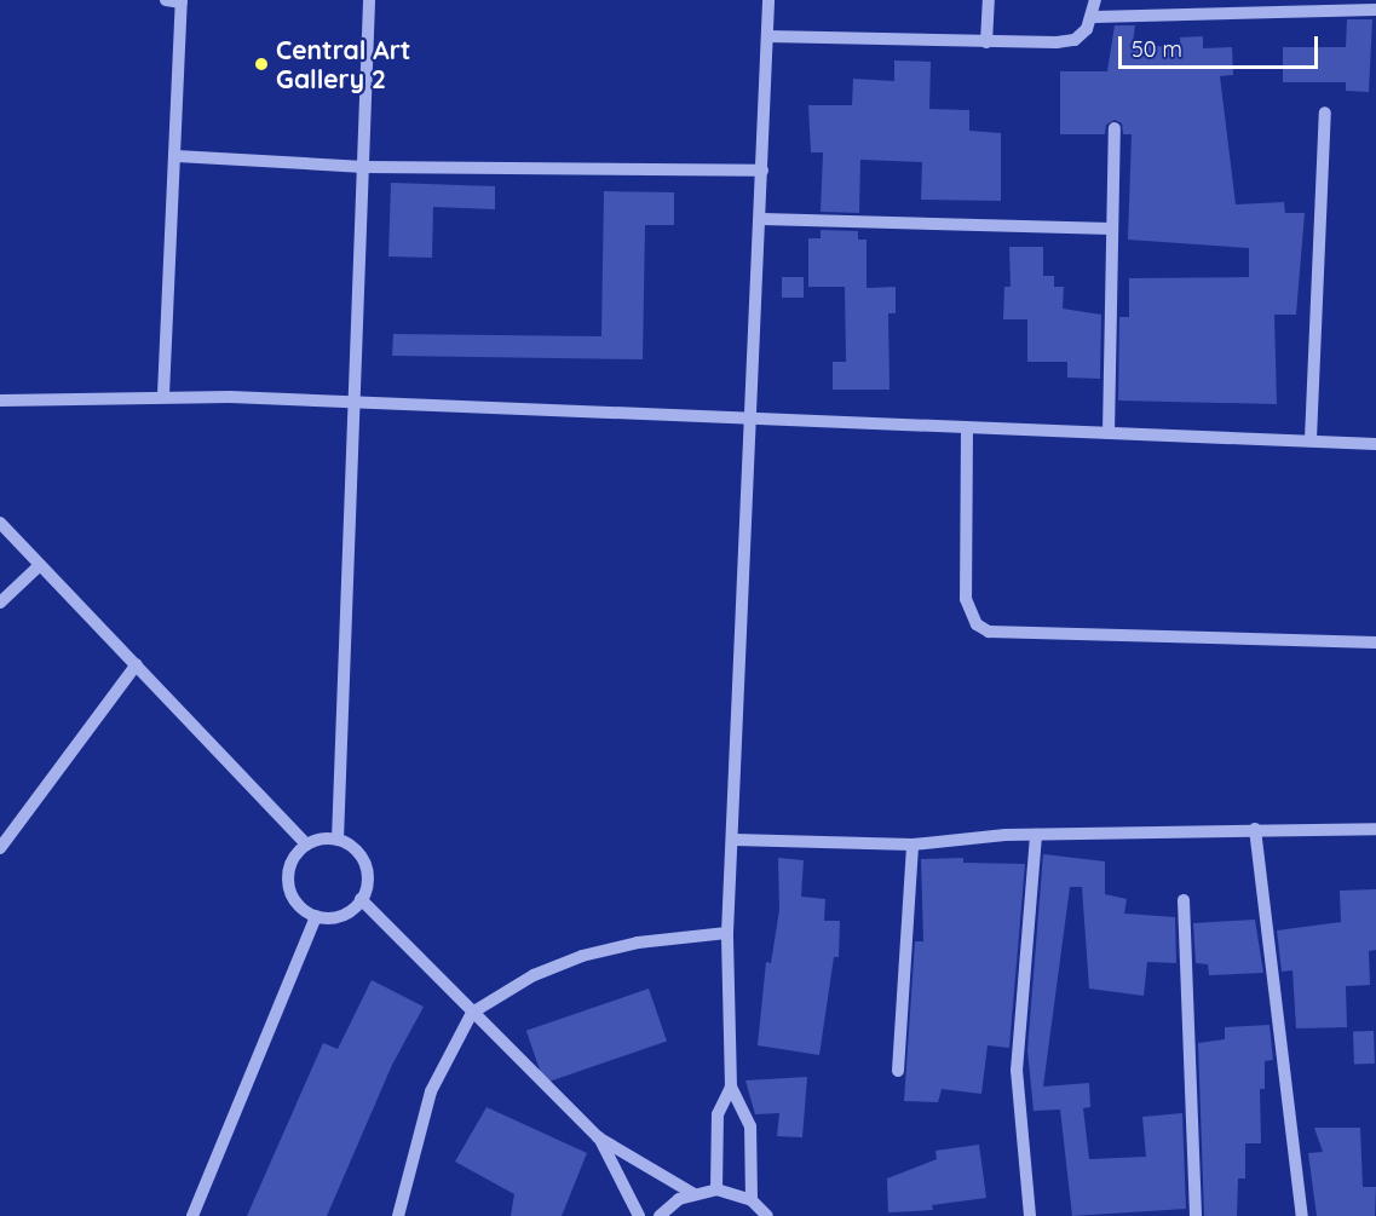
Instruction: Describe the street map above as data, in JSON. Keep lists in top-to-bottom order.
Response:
{
  "places": ["Central Art Gallery 2"],
  "scale_bar": "50 m"
}
